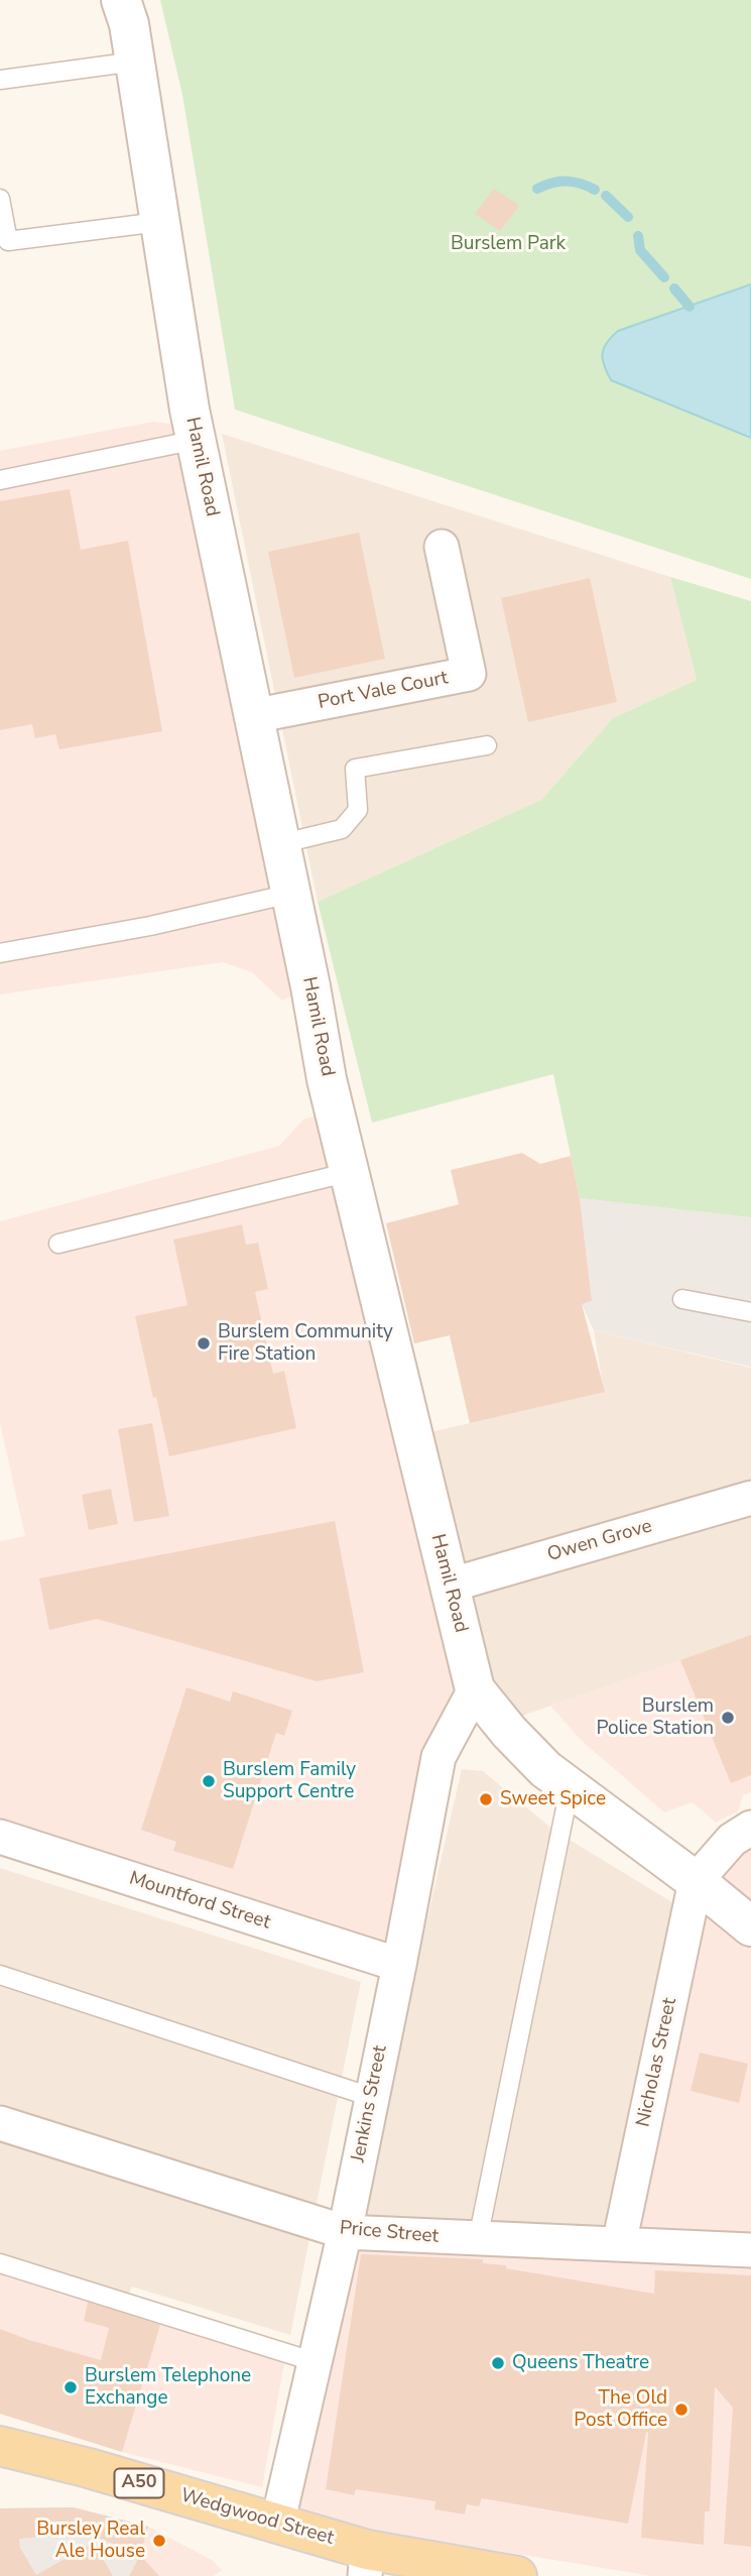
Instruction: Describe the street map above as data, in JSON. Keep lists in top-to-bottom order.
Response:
{
  "streets": {
    "main road": ["A50", "Wedgwood Street"],
    "street": [
      "Hamil Road",
      "Port Vale Court",
      "Owen Grove",
      "Mountford Street",
      "Nicholas Street",
      "Jenkins Street",
      "Price Street"
    ]
  },
  "crossings": [
    ["Hamil Road", "Port Vale Court"],
    ["Hamil Road", "Owen Grove"],
    ["Hamil Road", "Nicholas Street"],
    ["Hamil Road", "Jenkins Street"],
    ["Mountford Street", "Jenkins Street"],
    ["Nicholas Street", "Price Street"],
    ["Jenkins Street", "Price Street"],
    ["Jenkins Street", "Wedgwood Street"]
  ],
  "parks": ["Burslem Park"],
  "places": [
    "Burslem Community Fire Station",
    "Burslem Police Station",
    "Burslem Family Support Centre",
    "Sweet Spice",
    "Queens Theatre",
    "Burslem Telephone Exchange",
    "The Old Post Office",
    "Bursley Real Ale House"
  ]
}
